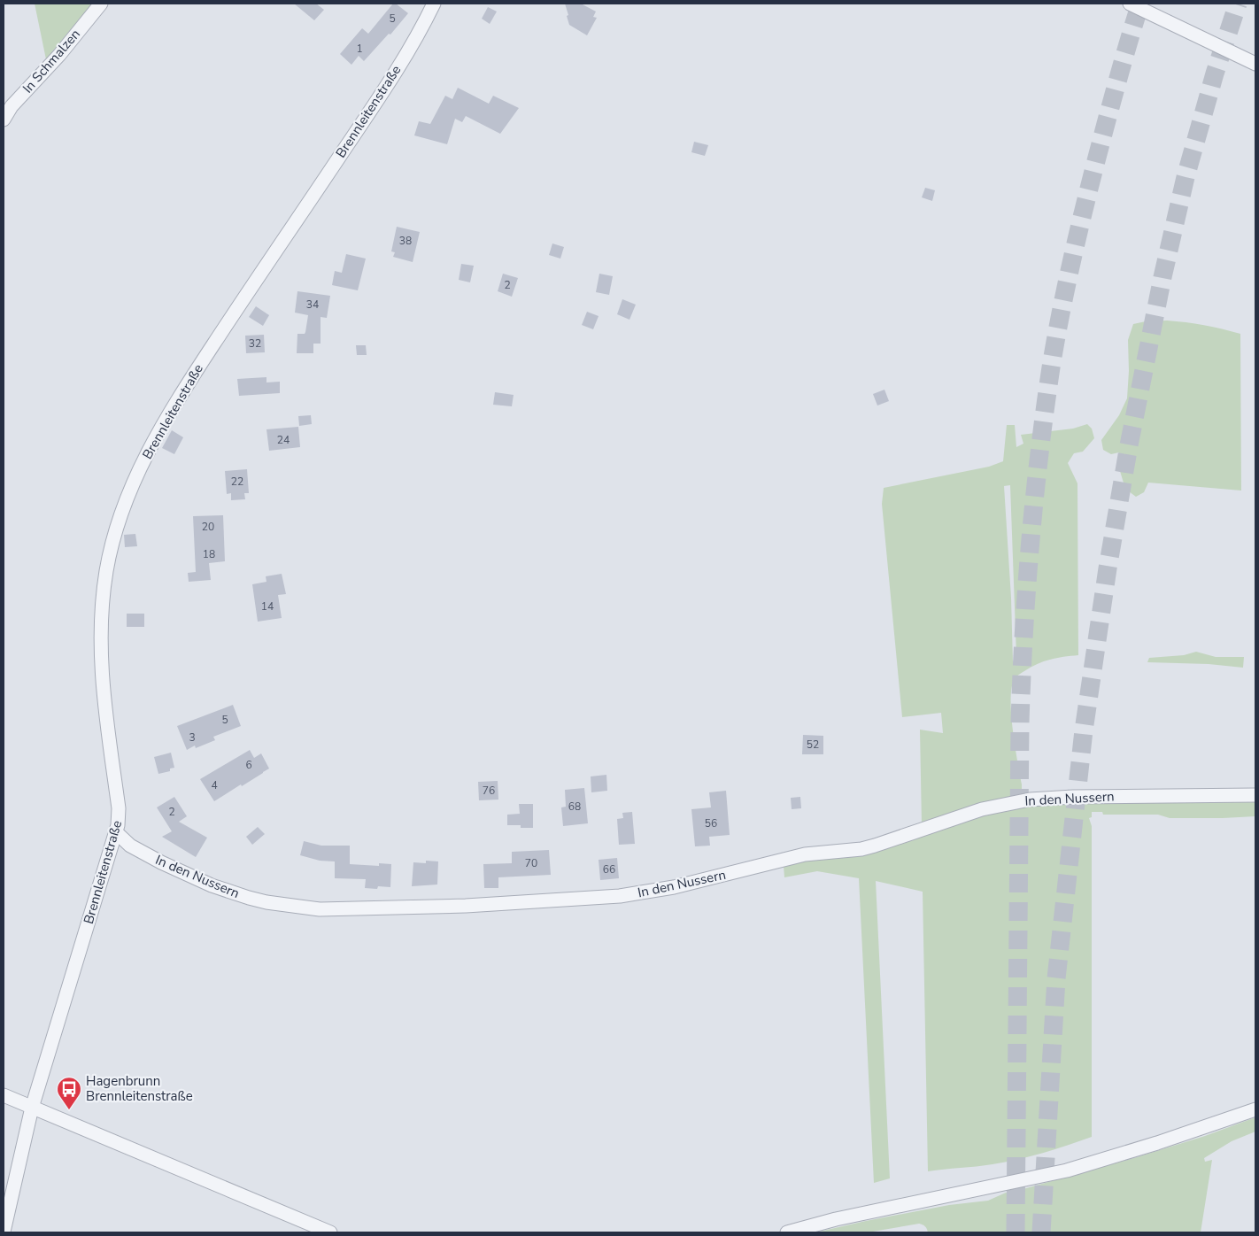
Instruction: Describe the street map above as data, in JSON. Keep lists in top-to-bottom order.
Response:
{
  "streets": {
    "street": ["In Schmalzen", "Brennleitenstraße", "In den Nussern"]
  },
  "crossings": [
    ["Brennleitenstraße", "In den Nussern"]
  ],
  "places": {
    "bus stop": ["Hagenbrunn Brennleitenstraße"]
  },
  "house_numbers": [
    "5",
    "1",
    "38",
    "2",
    "34",
    "32",
    "24",
    "22",
    "20",
    "18",
    "14",
    "5",
    "3",
    "52",
    "6",
    "4",
    "76",
    "68",
    "2",
    "56",
    "70",
    "66"
  ]
}
